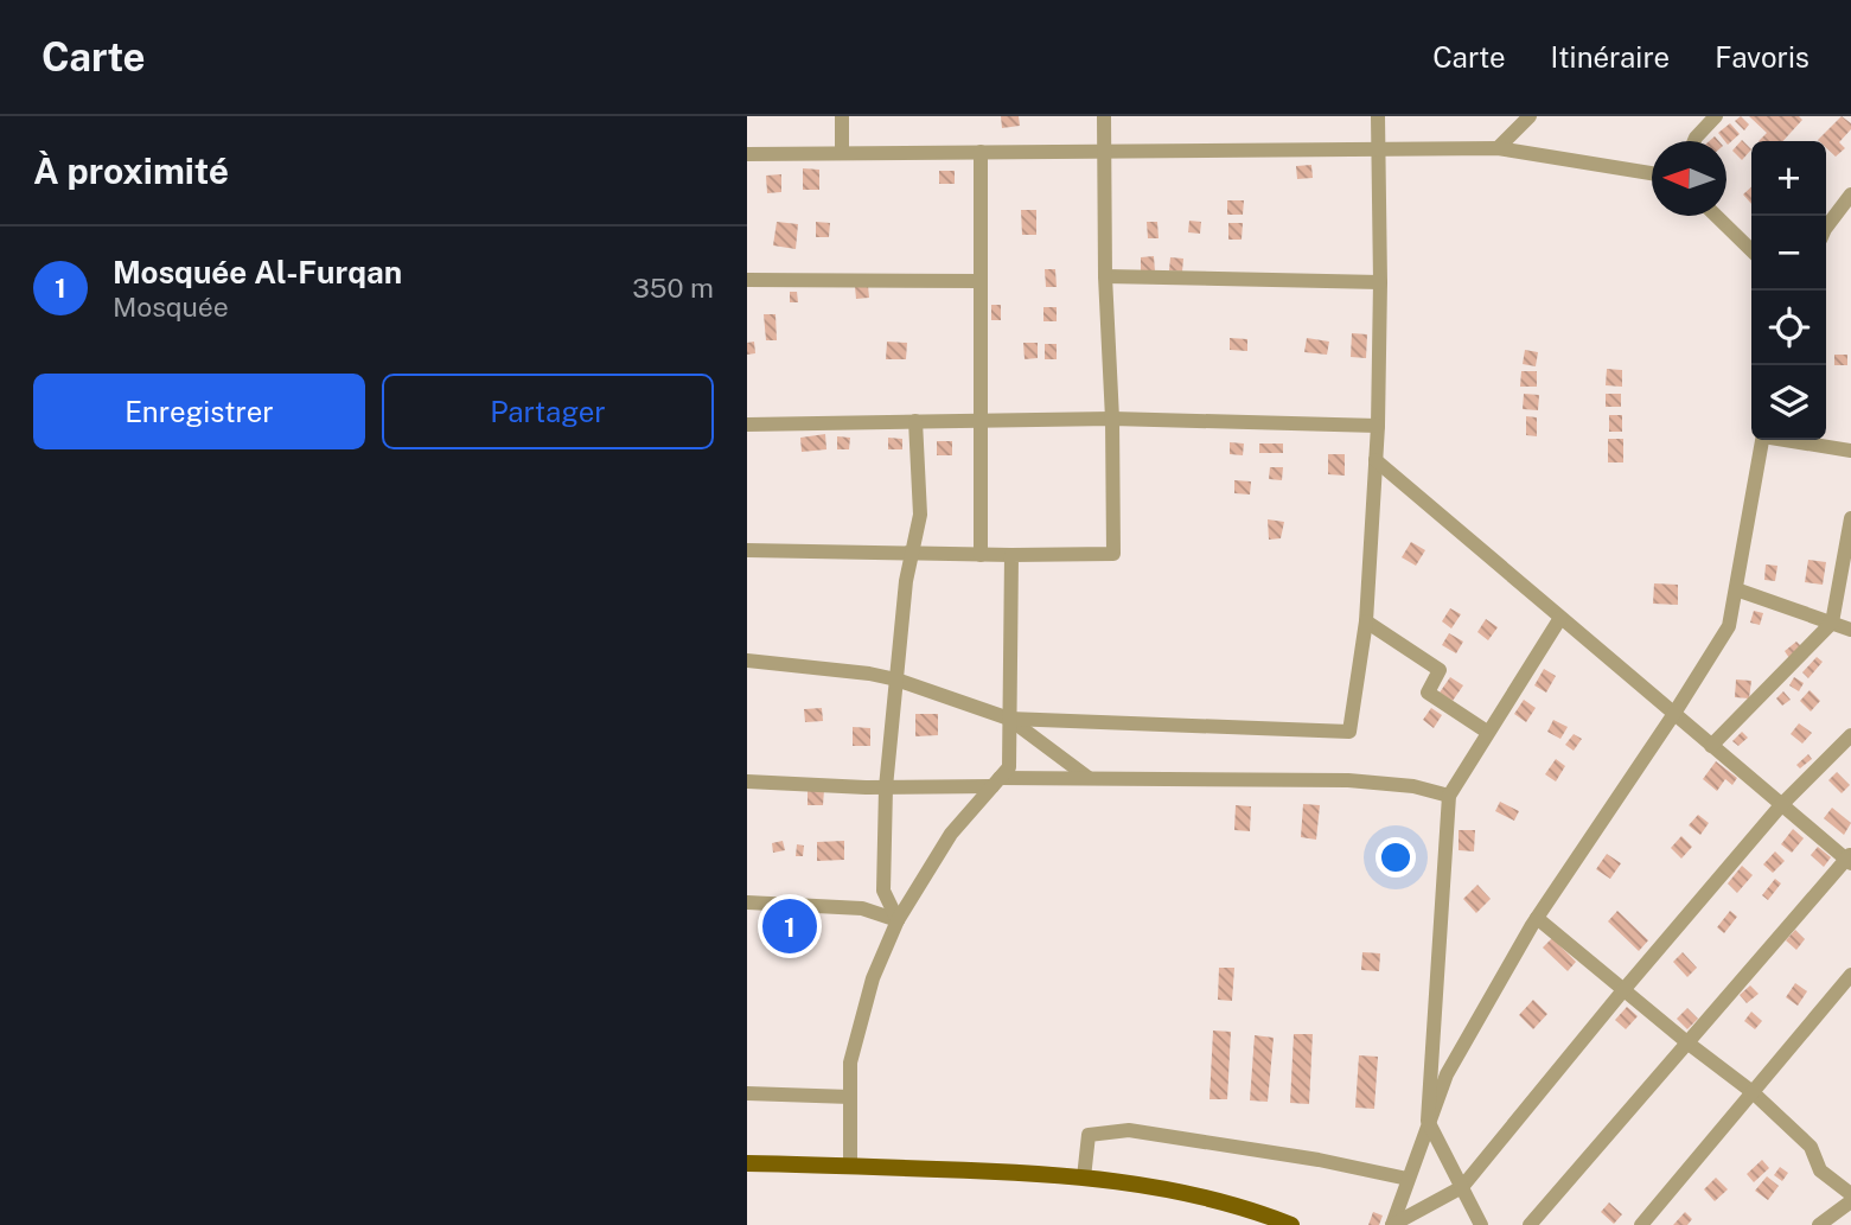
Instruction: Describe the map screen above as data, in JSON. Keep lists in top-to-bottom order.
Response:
{
  "north": "left",
  "page": {
    "header": "Carte",
    "nav": ["Carte", "Itinéraire", "Favoris"],
    "heading": "À proximité",
    "map_buttons": ["+", "−"],
    "list": [
      {
        "mark": "1",
        "name": "Mosquée Al-Furqan",
        "note": "Mosquée",
        "value": "350 m"
      }
    ],
    "buttons": ["Enregistrer", "Partager"],
    "pins": "1"
  }
}
